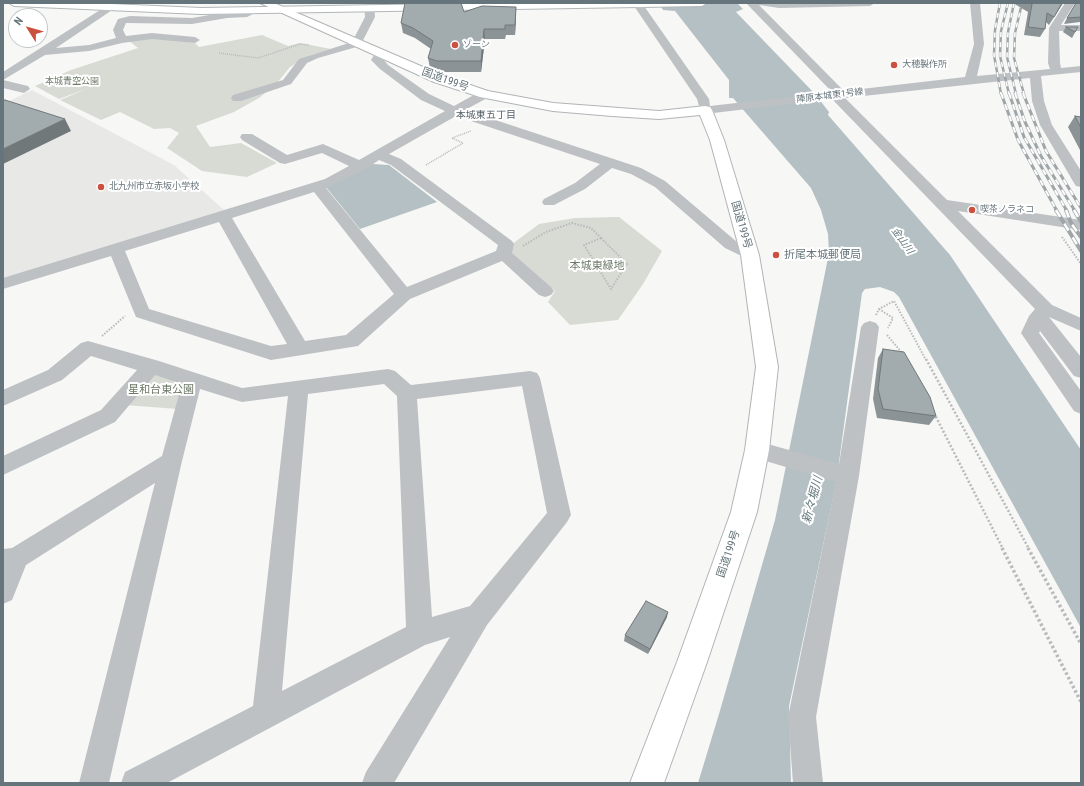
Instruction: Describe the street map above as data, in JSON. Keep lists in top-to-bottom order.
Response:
{
  "streets": {
    "main road": ["国道199号"],
    "street": ["陣原本城東1号線"]
  },
  "crossings": [
    ["国道199号", "陣原本城東1号線"]
  ],
  "districts": ["本城東五丁目"],
  "water": ["金山川", "新々堀川"],
  "parks": ["本城青空公園", "本城東緑地", "星和台東公園"],
  "places": [
    "ゾーン",
    "大穂製作所",
    "北九州市立赤坂小学校",
    "喫茶ノラネコ",
    "折尾本城郵便局"
  ],
  "north": "top left"
}
